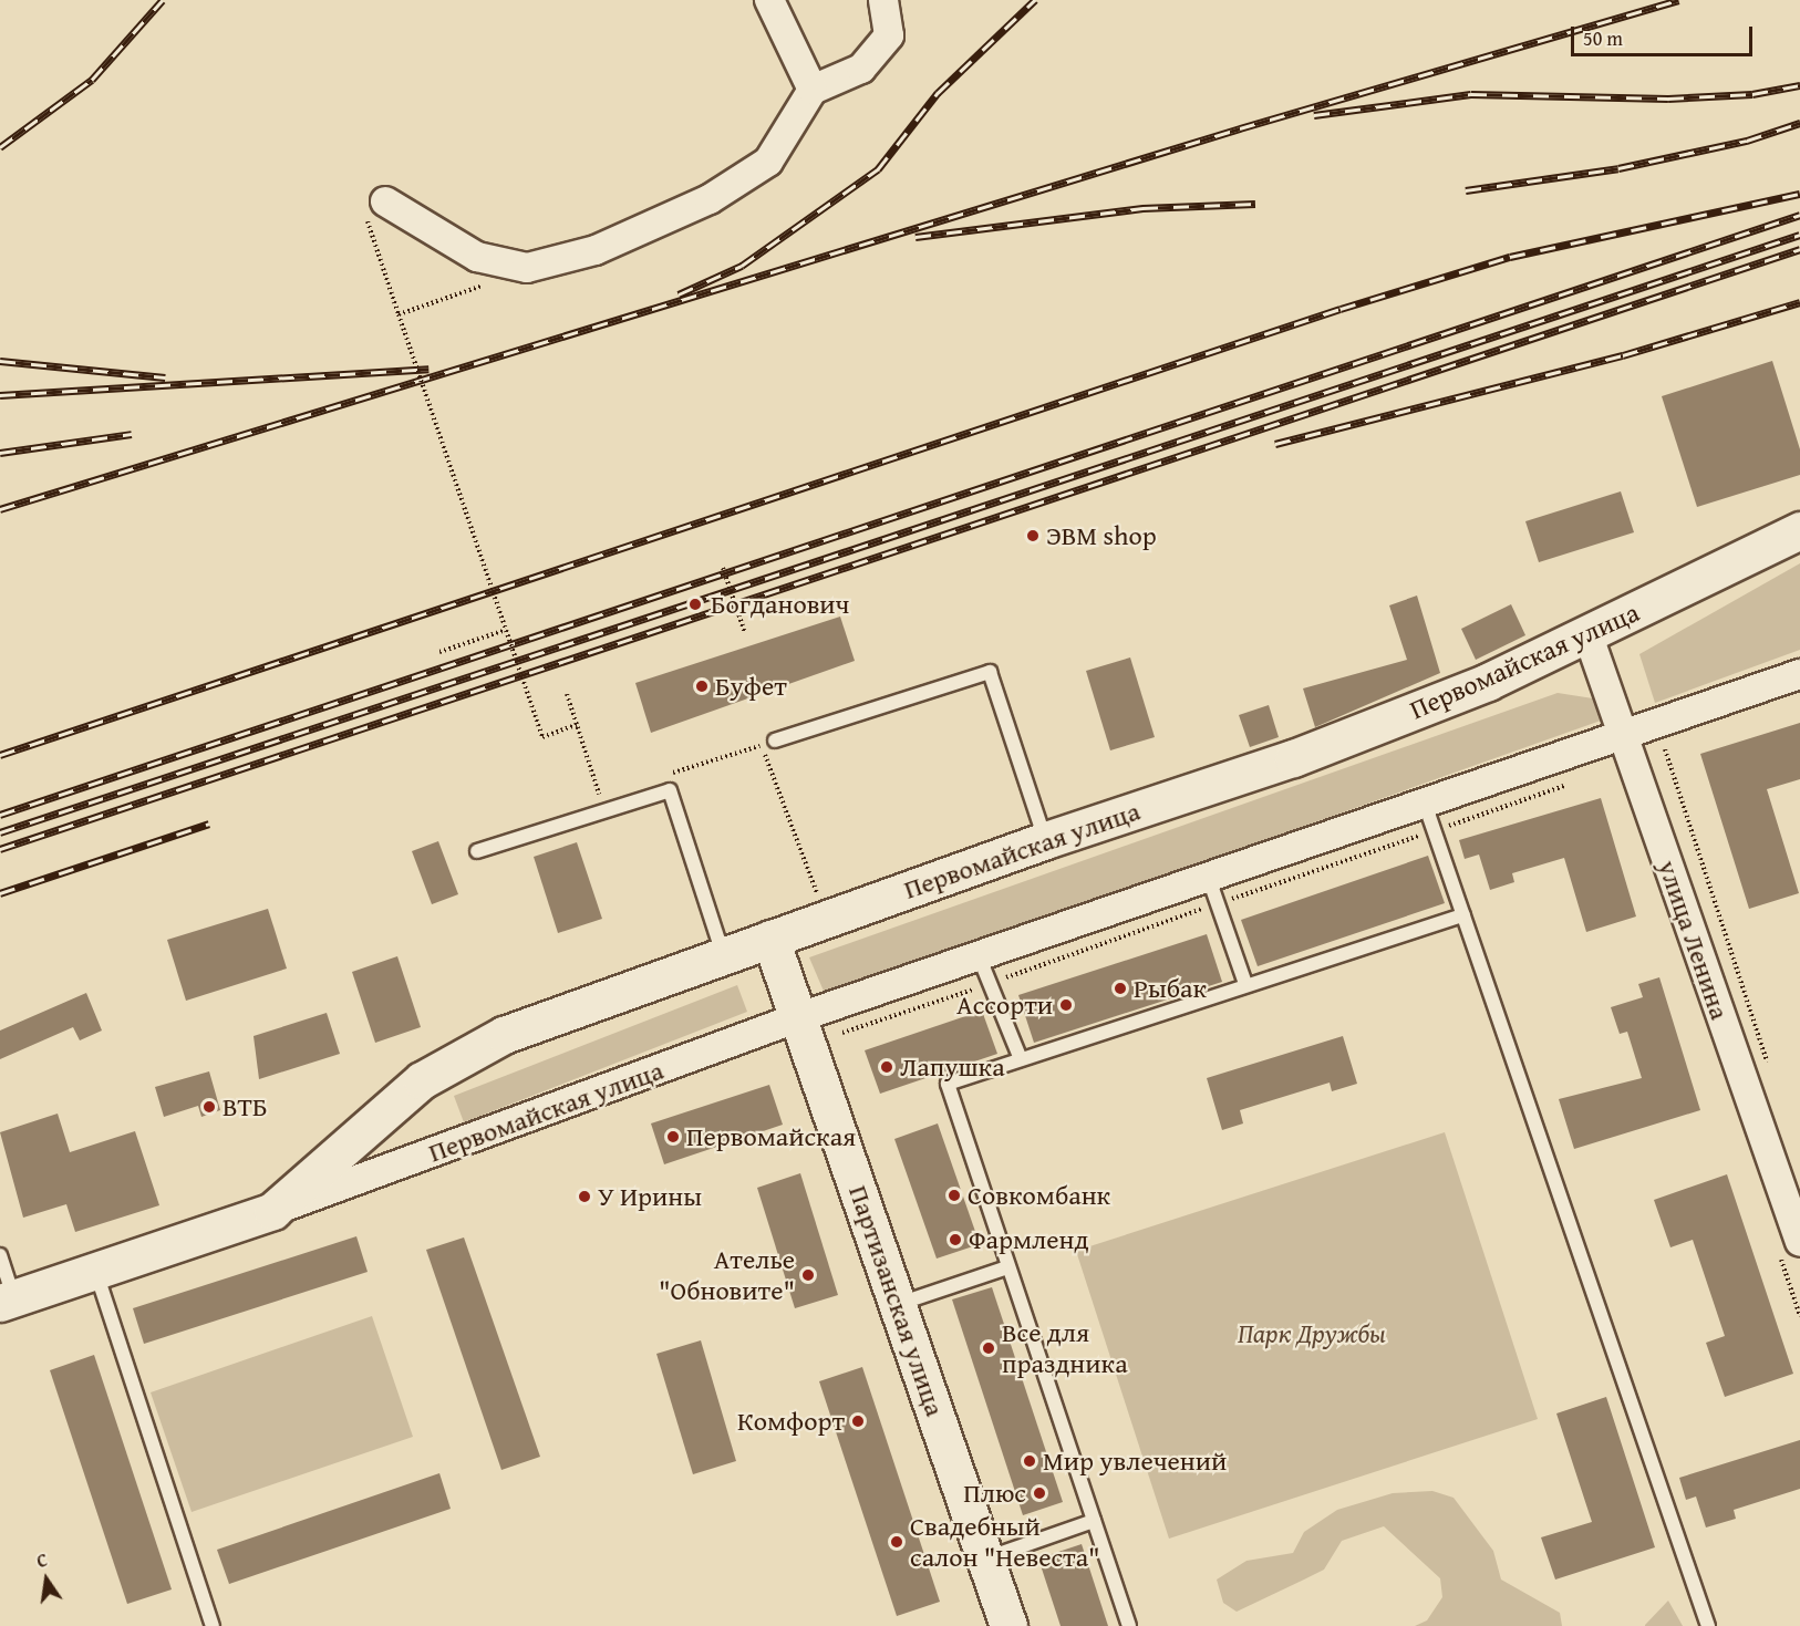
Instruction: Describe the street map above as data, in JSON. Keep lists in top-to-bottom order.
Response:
{
  "streets": {
    "main road": ["Первомайская улица", "Партизанская улица"],
    "street": ["улица Ленина"]
  },
  "crossings": [
    ["Первомайская улица", "улица Ленина"],
    ["Первомайская улица", "Партизанская улица"]
  ],
  "parks": ["Парк Дружбы"],
  "places": [
    "ЭВМ shop",
    "Богданович",
    "Буфет",
    "Рыбак",
    "Ассорти",
    "Лапушка",
    "ВТБ",
    "Первомайская",
    "Совкомбанк",
    "У Ирины",
    "Фармленд",
    "Ателье \"Обновите\"",
    "Все для праздника",
    "Комфорт",
    "Мир увлечений",
    "Плюс",
    "Свадебный салон \"Невеста\""
  ],
  "scale_bar": "50 m",
  "north": "top"
}
